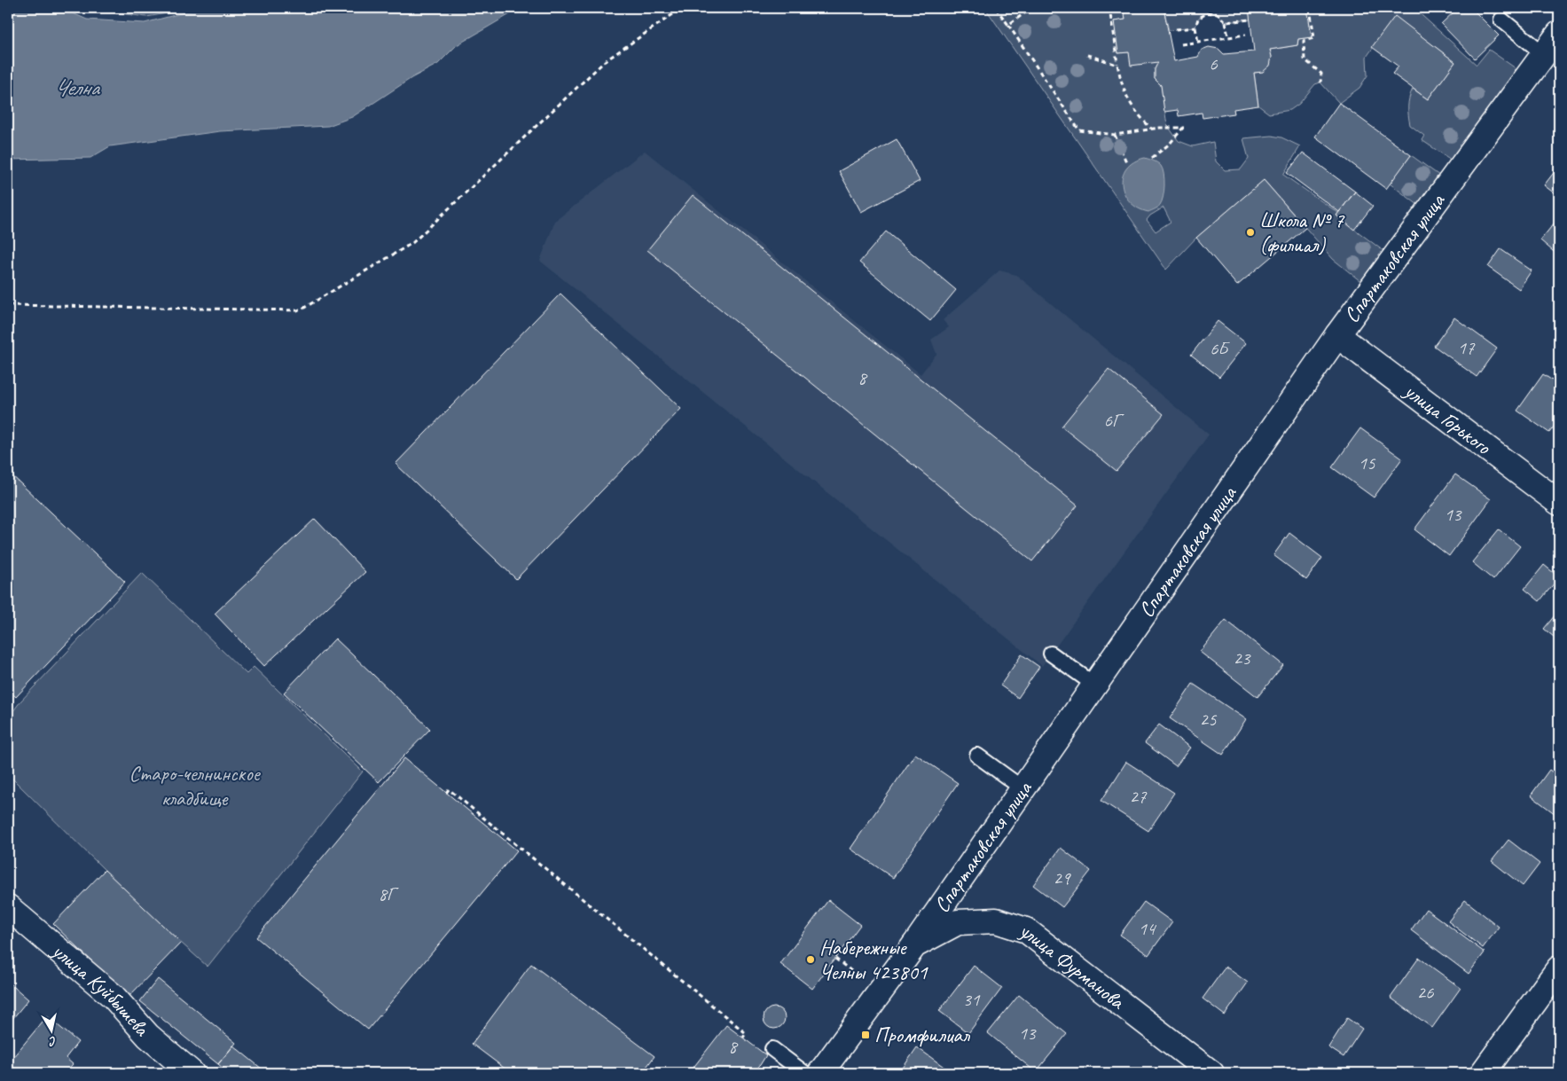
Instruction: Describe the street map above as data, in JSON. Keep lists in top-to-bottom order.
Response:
{
  "streets": {
    "street": [
      "Спартаковская улица",
      "улица Горького",
      "улица Фурманова",
      "улица Куйбышева"
    ]
  },
  "crossings": [
    ["Спартаковская улица", "улица Горького"],
    ["Спартаковская улица", "улица Фурманова"]
  ],
  "water": ["Челна"],
  "parks": ["Старо-челнинское кладбище"],
  "places": {
    "other": ["Школа № 7 (филиал)", "Набережные Челны 423801"],
    "transit": ["Промфилиал"]
  },
  "house_numbers": [
    "6",
    "17",
    "6Б",
    "8",
    "6Г",
    "15",
    "13",
    "23",
    "25",
    "27",
    "29",
    "8Г",
    "14",
    "26",
    "31",
    "13",
    "8"
  ],
  "north": "bottom"
}
